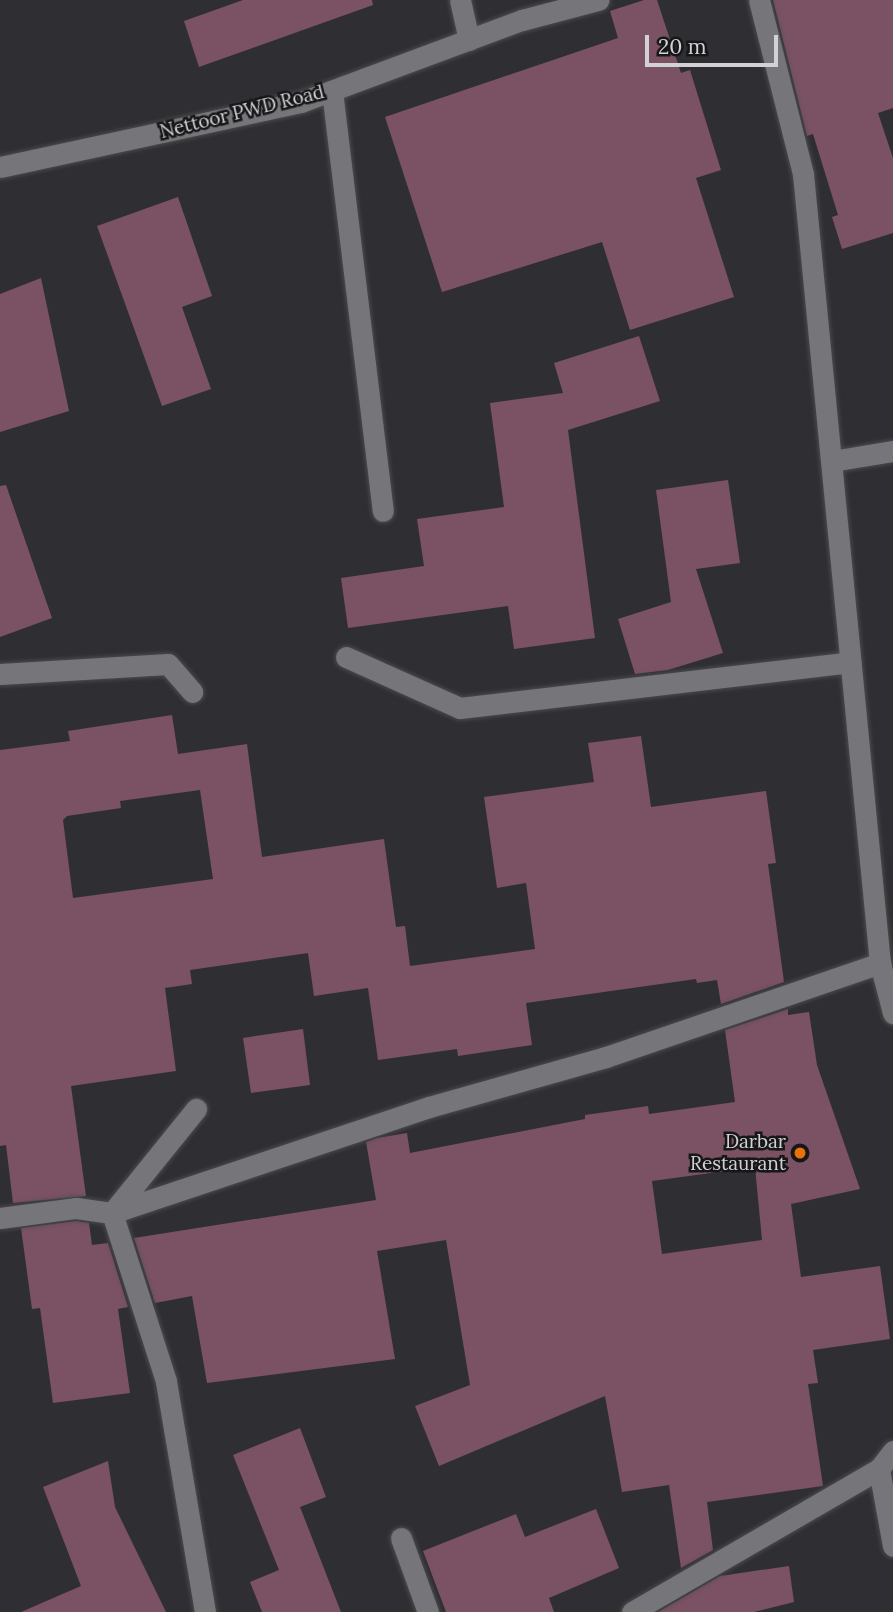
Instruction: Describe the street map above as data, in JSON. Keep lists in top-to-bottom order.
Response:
{
  "streets": {
    "street": ["Nettoor PWD Road"]
  },
  "places": ["Darbar Restaurant"],
  "scale_bar": "20 m"
}
